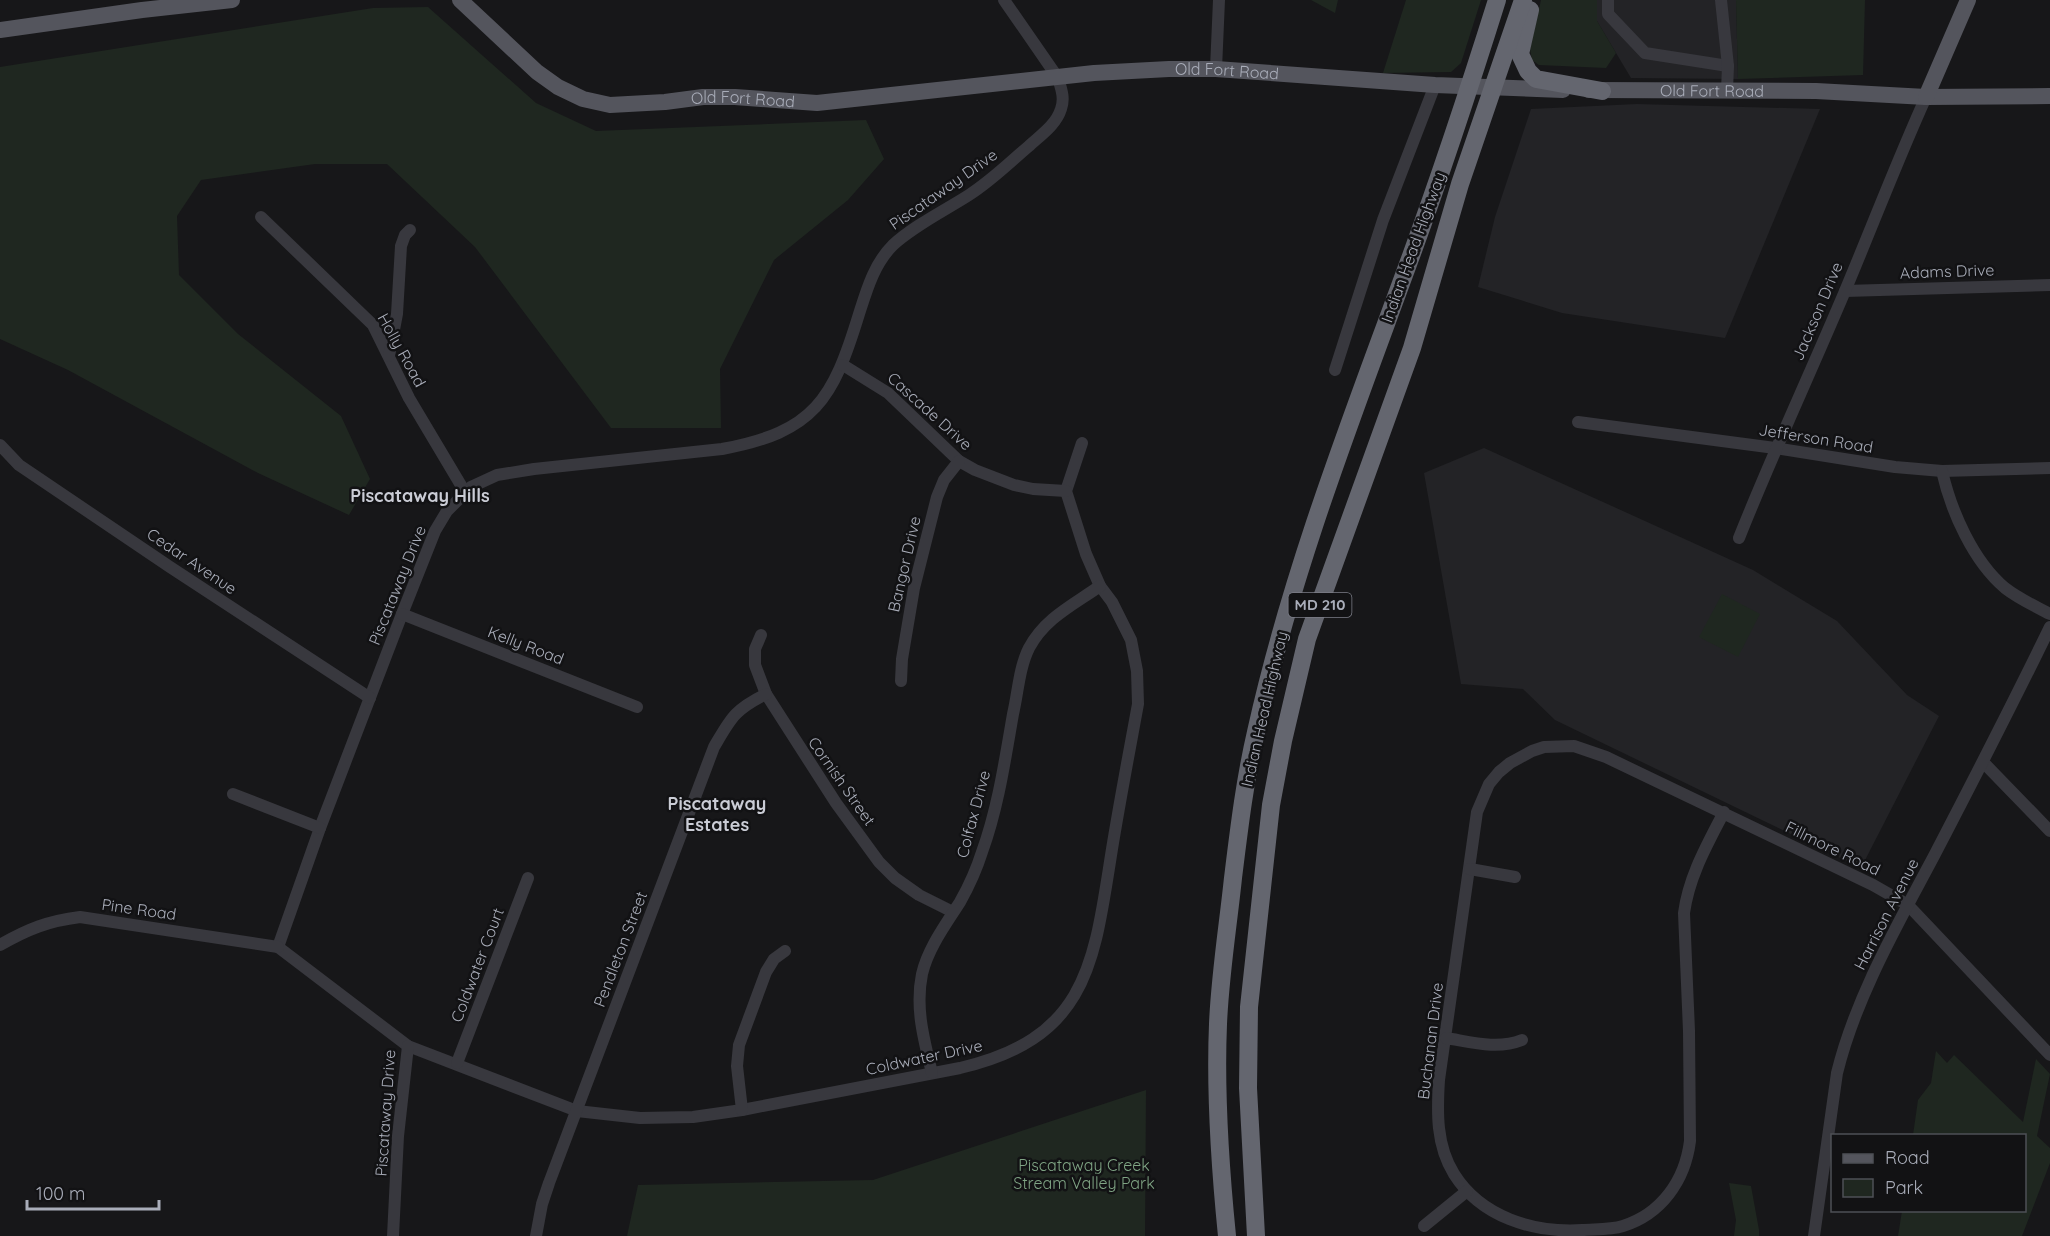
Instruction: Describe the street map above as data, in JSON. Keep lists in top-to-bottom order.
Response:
{
  "streets": {
    "highway": ["Indian Head Highway", "MD 210"],
    "main road": ["Old Fort Road"],
    "street": [
      "Piscataway Drive",
      "Adams Drive",
      "Jackson Drive",
      "Holly Road",
      "Cascade Drive",
      "Jefferson Road",
      "Cedar Avenue",
      "Bangor Drive",
      "Kelly Road",
      "Cornish Street",
      "Colfax Drive",
      "Fillmore Road",
      "Pine Road",
      "Harrison Avenue",
      "Pendleton Street",
      "Coldwater Court",
      "Buchanan Drive",
      "Coldwater Drive"
    ]
  },
  "crossings": [
    ["Old Fort Road", "Piscataway Drive"],
    ["Old Fort Road", "Indian Head Highway"],
    ["Old Fort Road", "Jackson Drive"],
    ["Piscataway Drive", "Holly Road"],
    ["Piscataway Drive", "Cascade Drive"],
    ["Piscataway Drive", "Cedar Avenue"],
    ["Piscataway Drive", "Kelly Road"],
    ["Piscataway Drive", "Pine Road"],
    ["Piscataway Drive", "Coldwater Drive"],
    ["Adams Drive", "Jackson Drive"],
    ["Jackson Drive", "Jefferson Road"],
    ["Cascade Drive", "Bangor Drive"],
    ["Cascade Drive", "Coldwater Drive"],
    ["Cornish Street", "Colfax Drive"],
    ["Cornish Street", "Pendleton Street"],
    ["Colfax Drive", "Coldwater Drive"],
    ["Fillmore Road", "Harrison Avenue"],
    ["Fillmore Road", "Buchanan Drive"],
    ["Pendleton Street", "Coldwater Drive"],
    ["Coldwater Court", "Coldwater Drive"]
  ],
  "districts": ["Piscataway Hills", "Piscataway Estates"],
  "parks": ["Piscataway Creek Stream Valley Park"],
  "legend": ["Road", "Park"],
  "scale_bar": "100 m"
}
